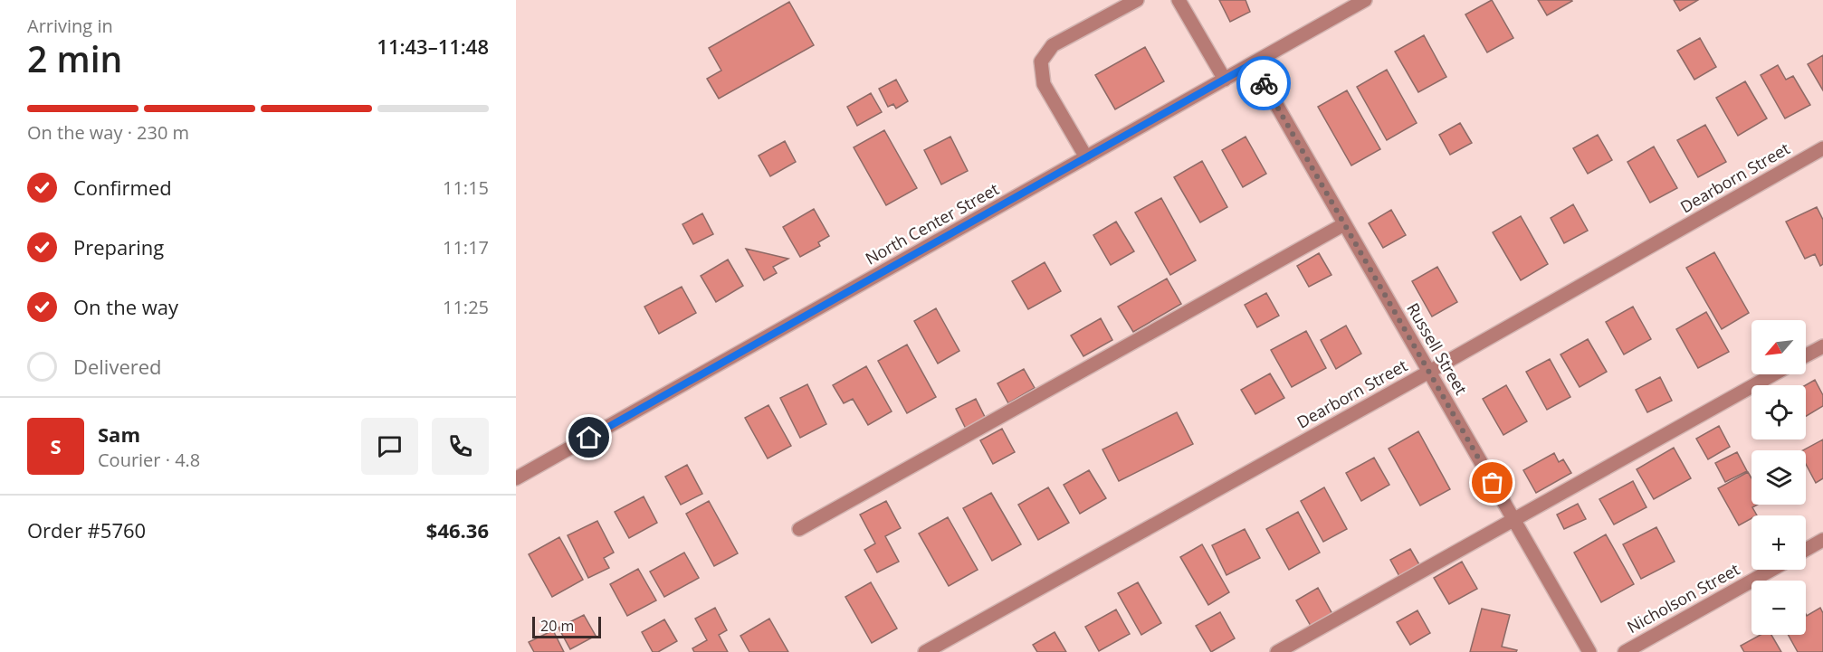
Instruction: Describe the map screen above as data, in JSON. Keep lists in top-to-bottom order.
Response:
{
  "streets": {
    "street": [
      "Dearborn Street",
      "North Center Street",
      "Russell Street",
      "Nicholson Street"
    ]
  },
  "crossings": [
    ["Dearborn Street", "Russell Street"],
    ["North Center Street", "Russell Street"]
  ],
  "scale_bar": "20 m",
  "north": "bottom left",
  "page": {
    "heading": ["2 min", "Arriving in", "11:43–11:48"],
    "panel": [
      "Sam",
      "Courier · 4.8",
      "Order #5760",
      "$46.36"
    ],
    "bar": "On the way · 230 m",
    "list": [
      ["Confirmed", "11:15"],
      ["Preparing", "11:17"],
      ["On the way", "11:25"],
      "Delivered"
    ],
    "map_buttons": ["+", "−"],
    "round": "S",
    "scale": "20 m"
  }
}
